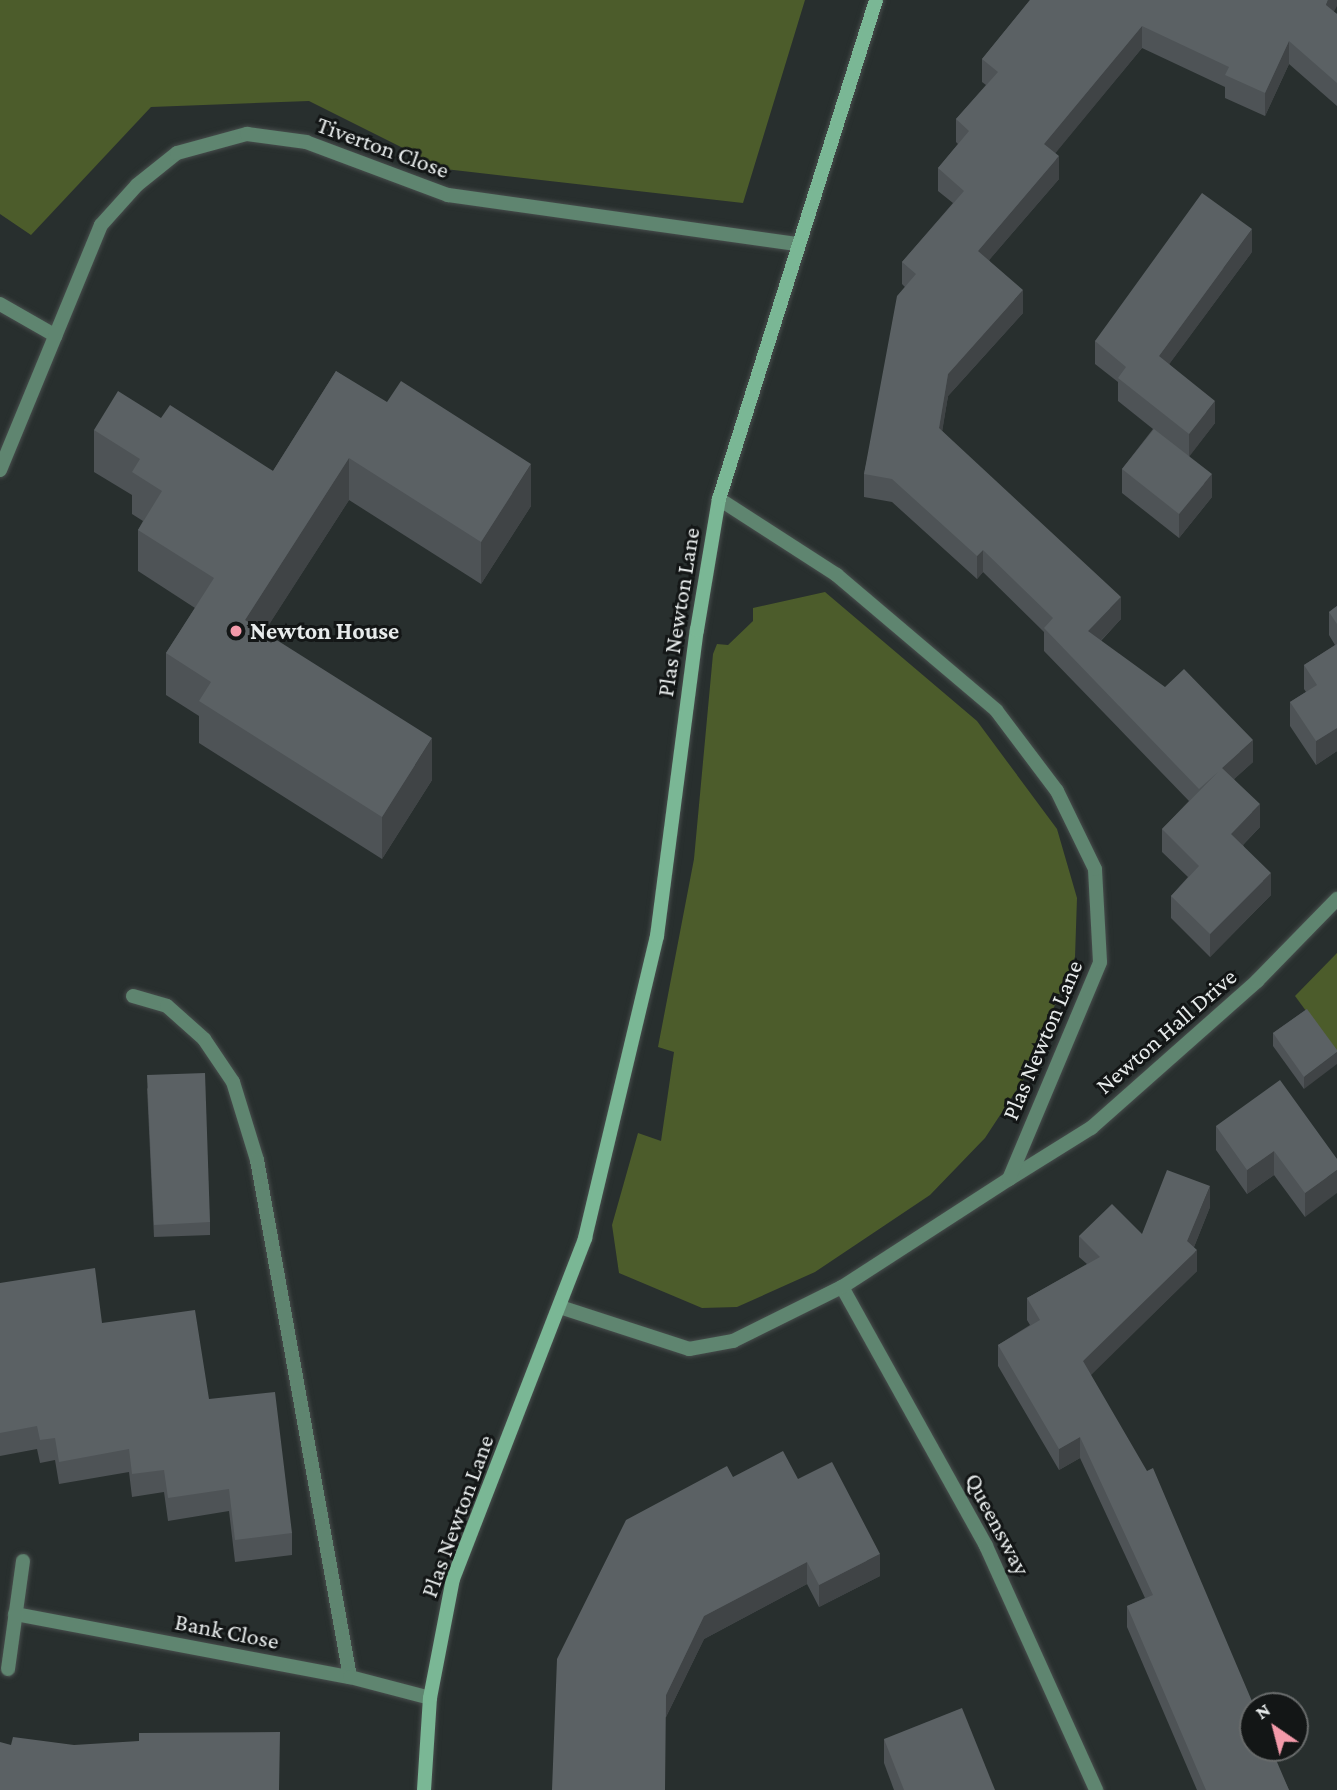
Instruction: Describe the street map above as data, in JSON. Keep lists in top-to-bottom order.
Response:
{
  "streets": {
    "street": [
      "Tiverton Close",
      "Plas Newton Lane",
      "Newton Hall Drive",
      "Queensway",
      "Bank Close"
    ]
  },
  "crossings": [
    ["Tiverton Close", "Plas Newton Lane"],
    ["Plas Newton Lane", "Newton Hall Drive"],
    ["Plas Newton Lane", "Bank Close"]
  ],
  "places": ["Newton House"],
  "north": "top left"
}
